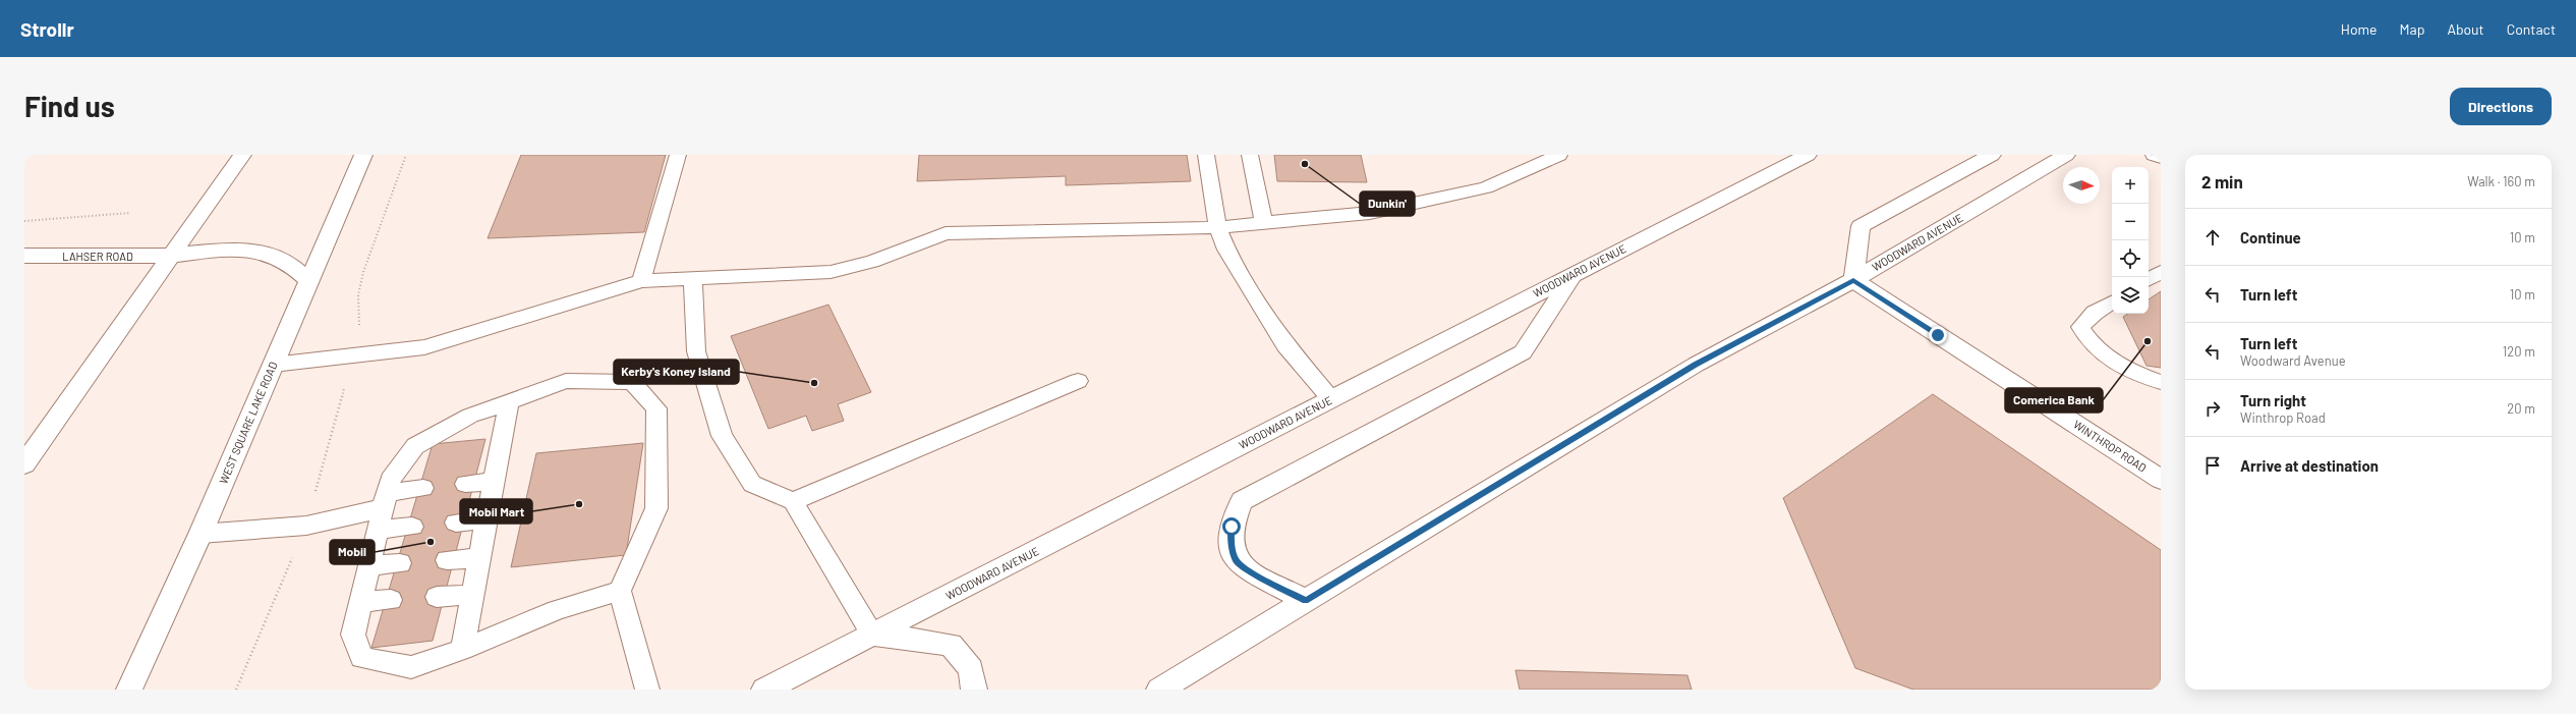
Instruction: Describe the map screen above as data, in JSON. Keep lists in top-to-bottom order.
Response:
{
  "streets": {
    "main road": [
      "WOODWARD AVENUE",
      "LAHSER ROAD",
      "WEST SQUARE LAKE ROAD",
      "WINTHROP ROAD"
    ]
  },
  "crossings": [
    ["WOODWARD AVENUE", "WINTHROP ROAD"],
    ["LAHSER ROAD", "WEST SQUARE LAKE ROAD"]
  ],
  "places": [
    "Dunkin'",
    "Comerica Bank",
    "Kerby's Koney Island",
    "Mobil Mart",
    "Mobil"
  ],
  "north": "right",
  "page": {
    "header": "Strollr",
    "nav": [
      "Home",
      "Map",
      "About",
      "Contact"
    ],
    "buttons": "Directions",
    "title": "Find us",
    "heading": ["2 min", "Walk · 160 m"],
    "map_buttons": ["+", "−"],
    "list": [
      ["Continue", "10 m"],
      ["Turn left", "10 m"],
      ["Turn left", "Woodward Avenue", "120 m"],
      ["Turn right", "Winthrop Road", "20 m"],
      "Arrive at destination"
    ]
  }
}
